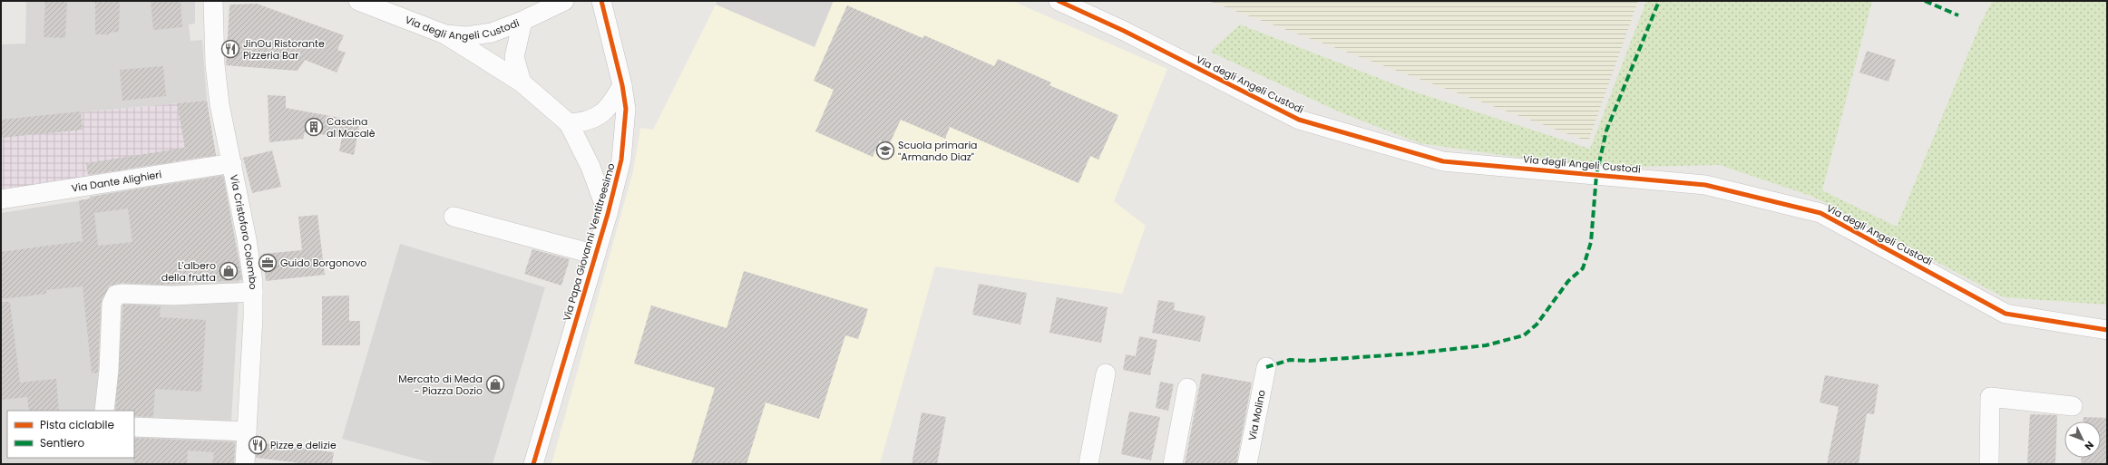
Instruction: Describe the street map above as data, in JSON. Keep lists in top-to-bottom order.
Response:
{
  "streets": {
    "street": [
      "Via degli Angeli Custodi",
      "Via Dante Alighieri",
      "Via Cristoforo Colombo",
      "Via Papa Giovanni Ventitreesimo",
      "Via Molino"
    ]
  },
  "crossings": [
    ["Via degli Angeli Custodi", "Via Papa Giovanni Ventitreesimo"],
    ["Via Dante Alighieri", "Via Cristoforo Colombo"]
  ],
  "places": {
    "restaurant": ["JinOu Ristorante Pizzeria Bar", "Pizze e delizie"],
    "building": ["Cascina al Macalè"],
    "school or university": ["Scuola primaria \"Armando Diaz\""],
    "office": ["Guido Borgonovo"],
    "shop": ["L'albero della frutta", "Mercato di Meda - Piazza Dozio"]
  },
  "legend": ["Pista ciclabile", "Sentiero"],
  "north": "bottom right"
}
